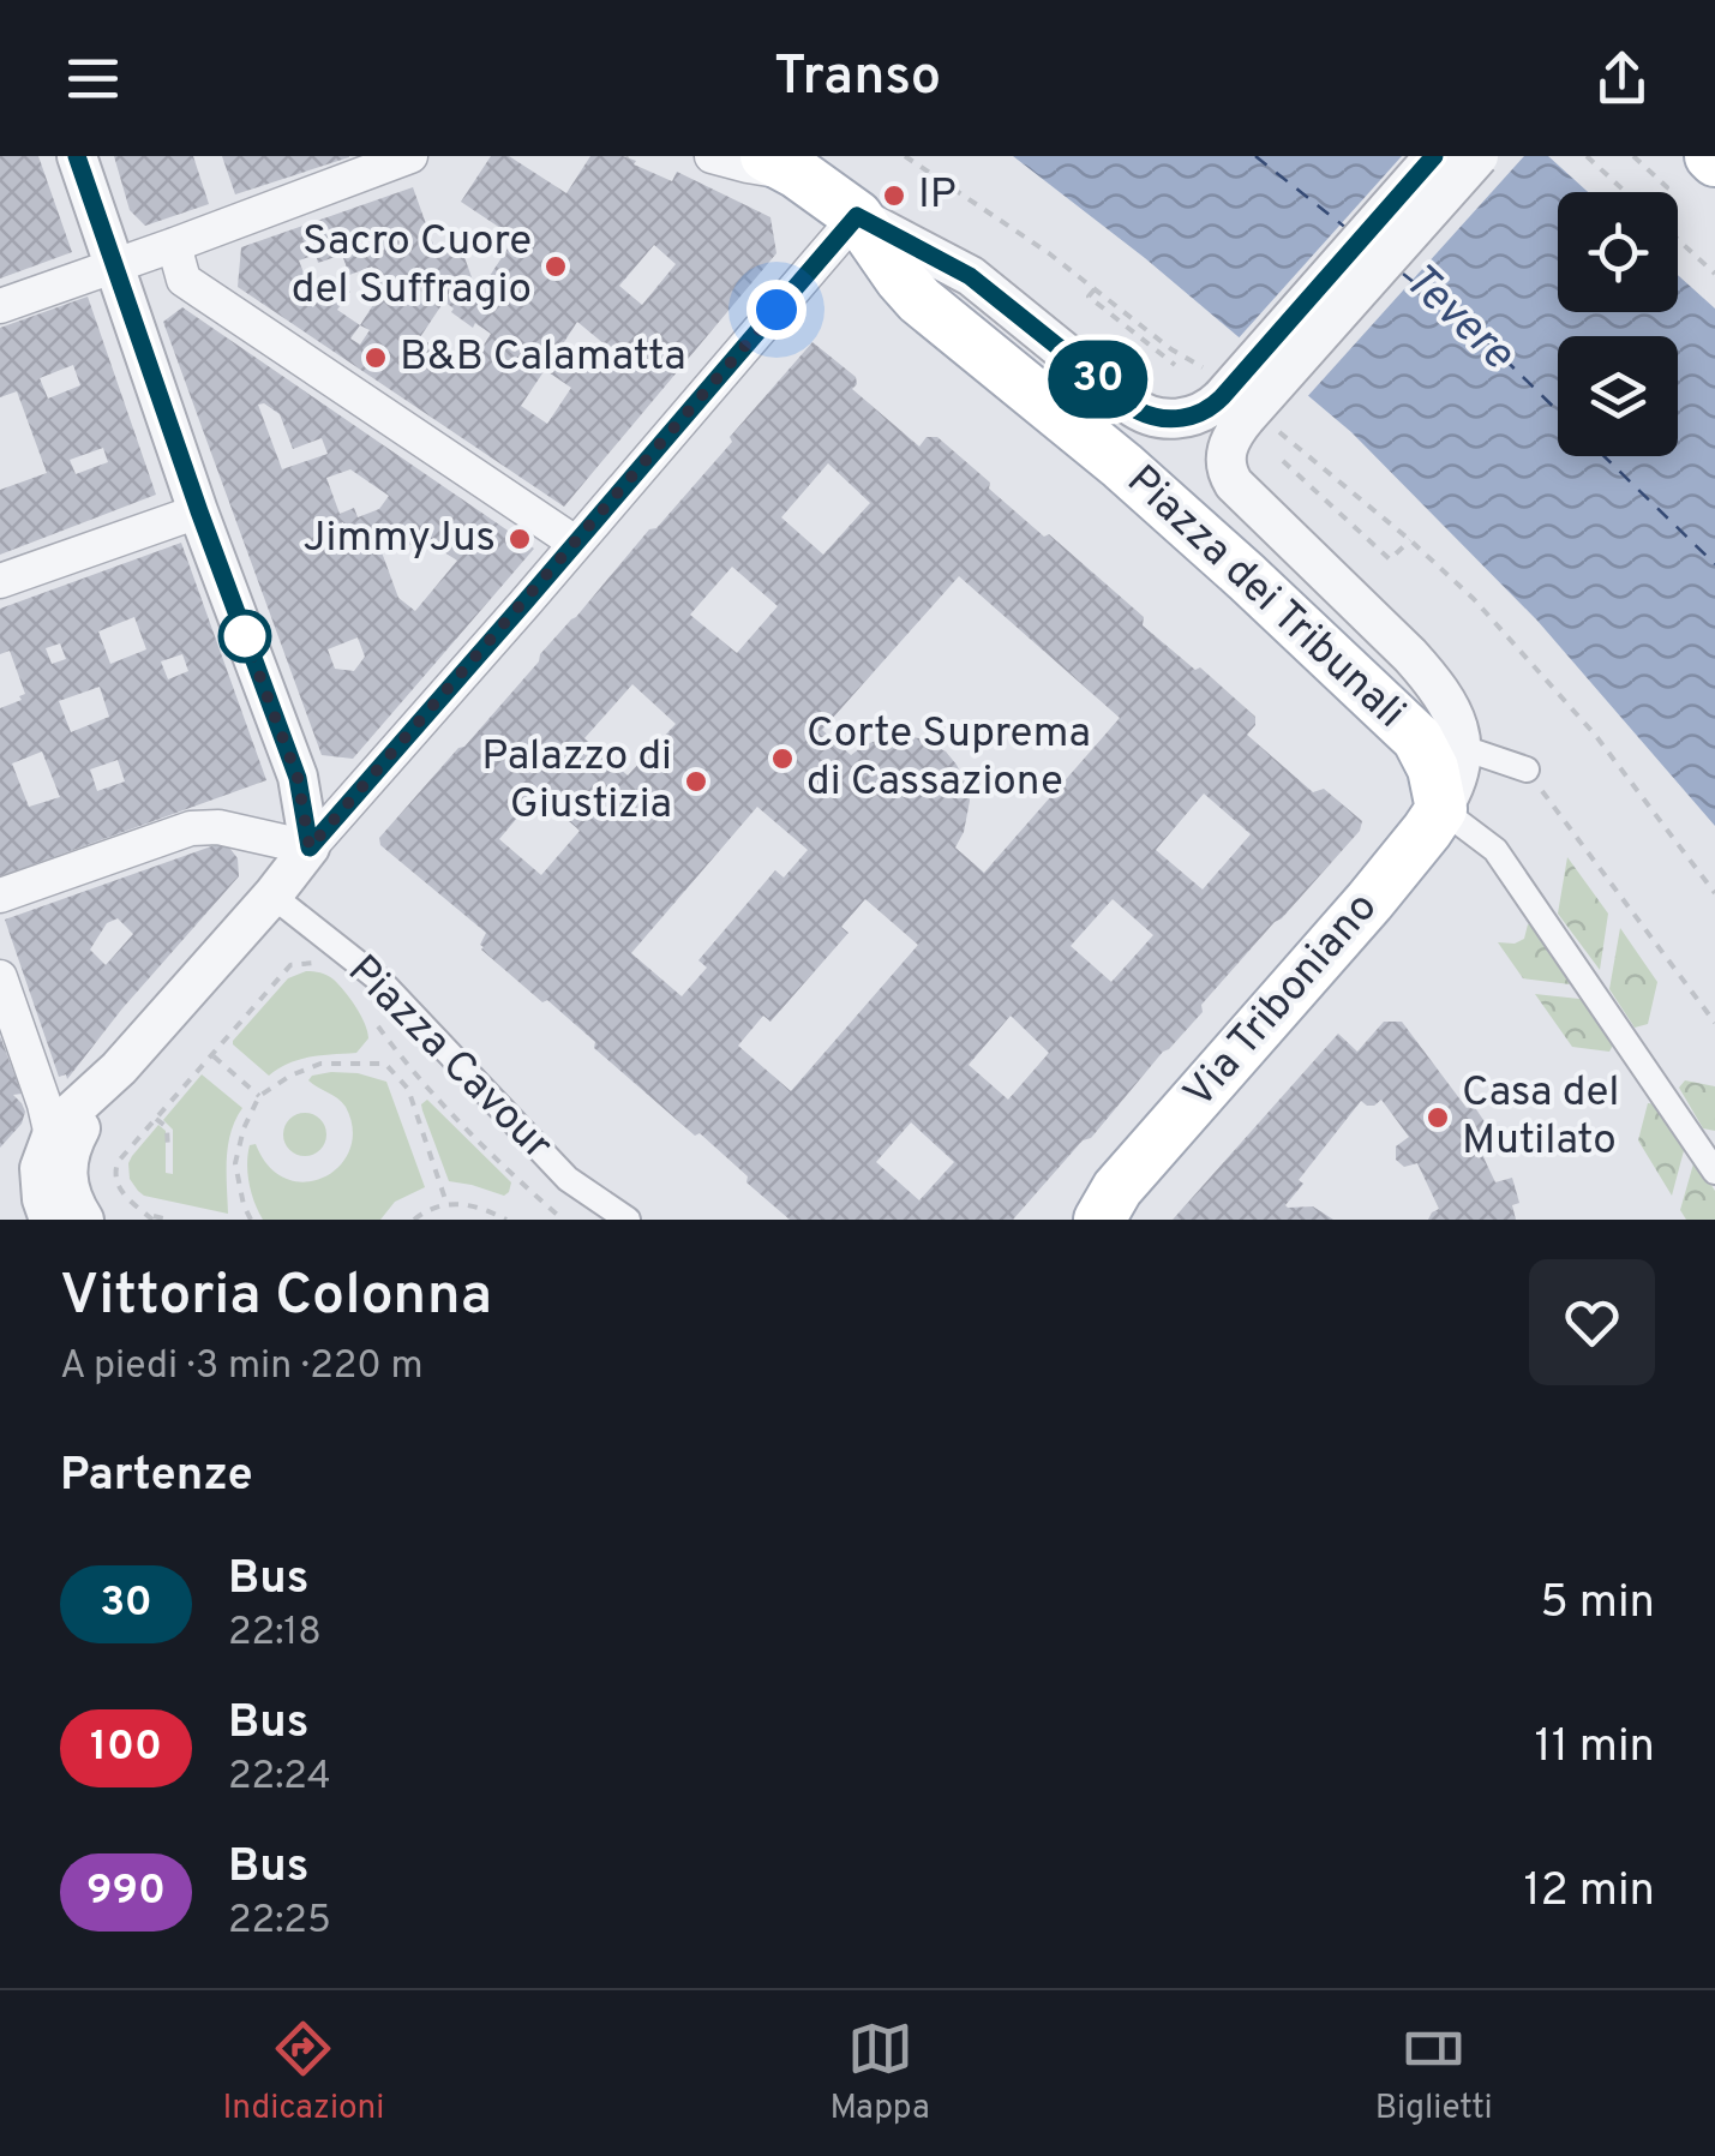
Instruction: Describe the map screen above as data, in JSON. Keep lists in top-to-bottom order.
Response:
{
  "streets": {
    "main road": ["Piazza dei Tribunali", "Via Triboniano"],
    "street": ["Piazza Cavour"]
  },
  "crossings": [
    ["Piazza dei Tribunali", "Via Triboniano"]
  ],
  "water": ["Tevere"],
  "places": [
    "IP",
    "Sacro Cuore del Suffragio",
    "B&B Calamatta",
    "JimmyJus",
    "Corte Suprema di Cassazione",
    "Palazzo di Giustizia",
    "Casa del Mutilato"
  ],
  "lines": ["bus line 30"],
  "page": {
    "header": "Transo",
    "on_map": "30",
    "heading": [
      ["Vittoria Colonna", "A piedi · 3 min · 220 m"],
      "Partenze"
    ],
    "list": [
      {
        "mark": "30",
        "name": "Bus",
        "note": "22:18",
        "value": "5 min"
      },
      {
        "mark": "100",
        "name": "Bus",
        "note": "22:24",
        "value": "11 min"
      },
      {
        "mark": "990",
        "name": "Bus",
        "note": "22:25",
        "value": "12 min"
      }
    ],
    "tabs": ["Indicazioni", "Mappa", "Biglietti"]
  }
}
